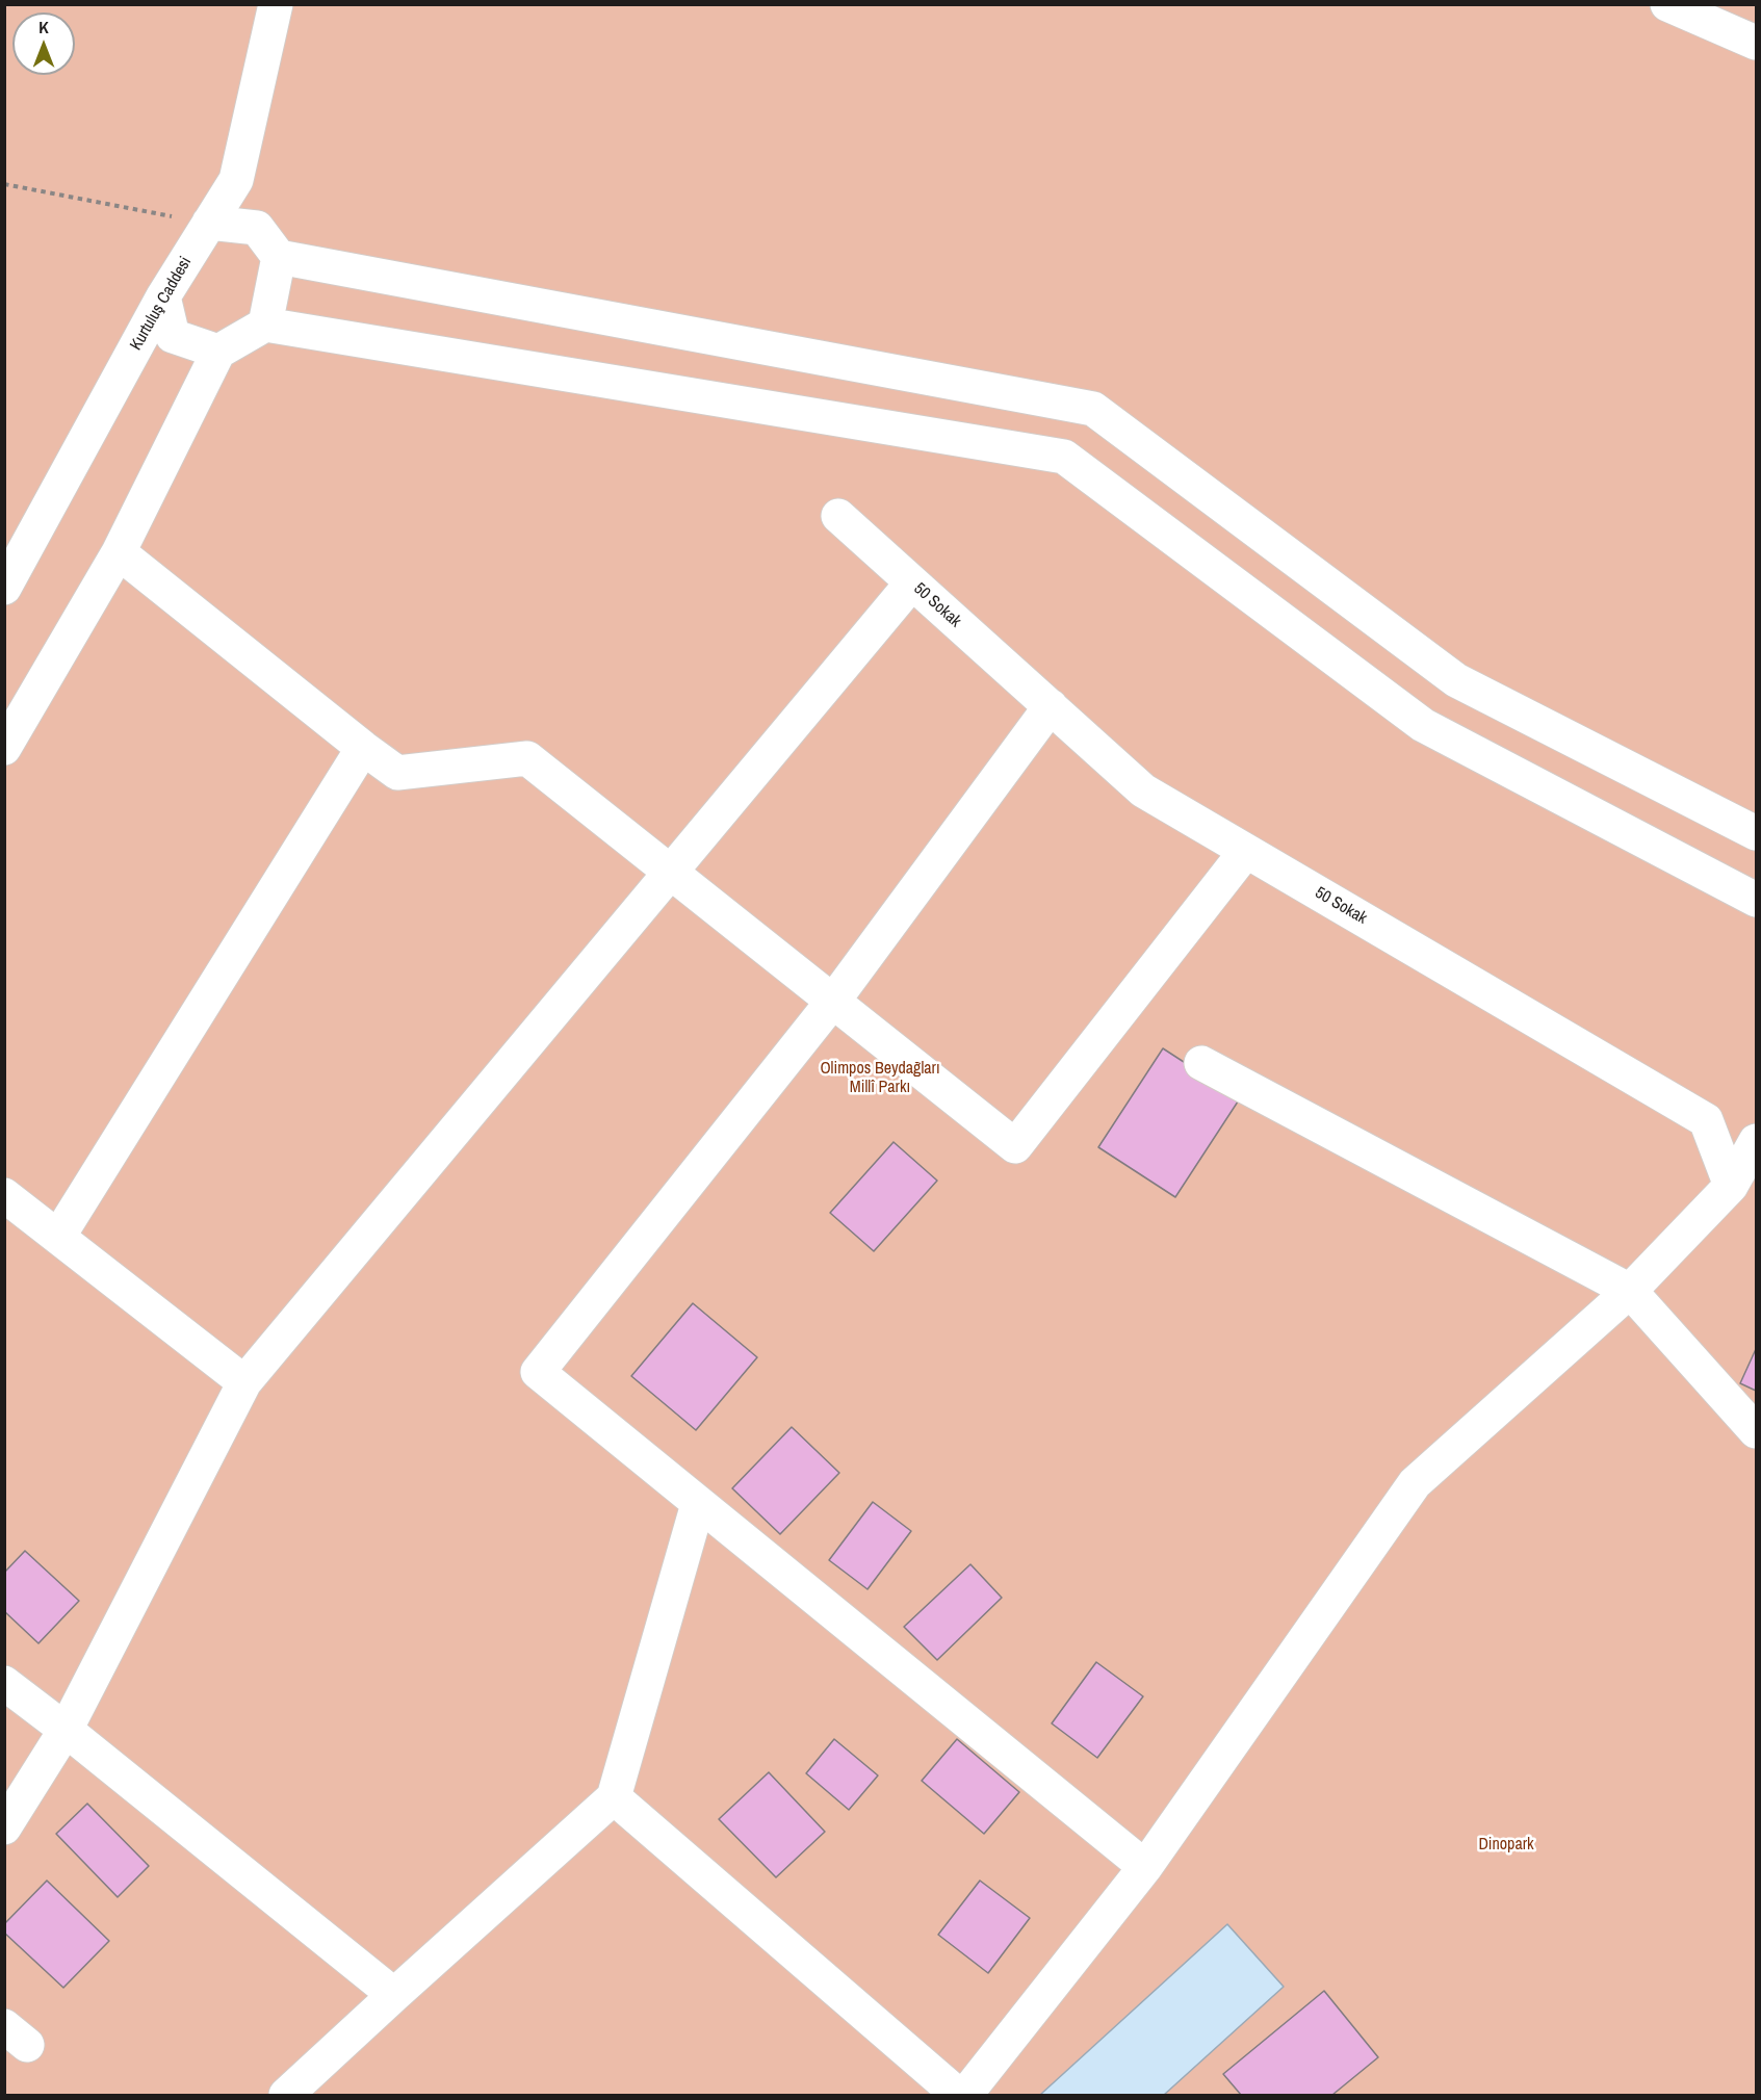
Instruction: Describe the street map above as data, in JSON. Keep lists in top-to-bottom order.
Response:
{
  "streets": {
    "street": ["Kurtuluş Caddesi", "50 Sokak"]
  },
  "parks": ["Olimpos Beydağları Millî Parkı", "Dinopark"],
  "north": "top"
}
